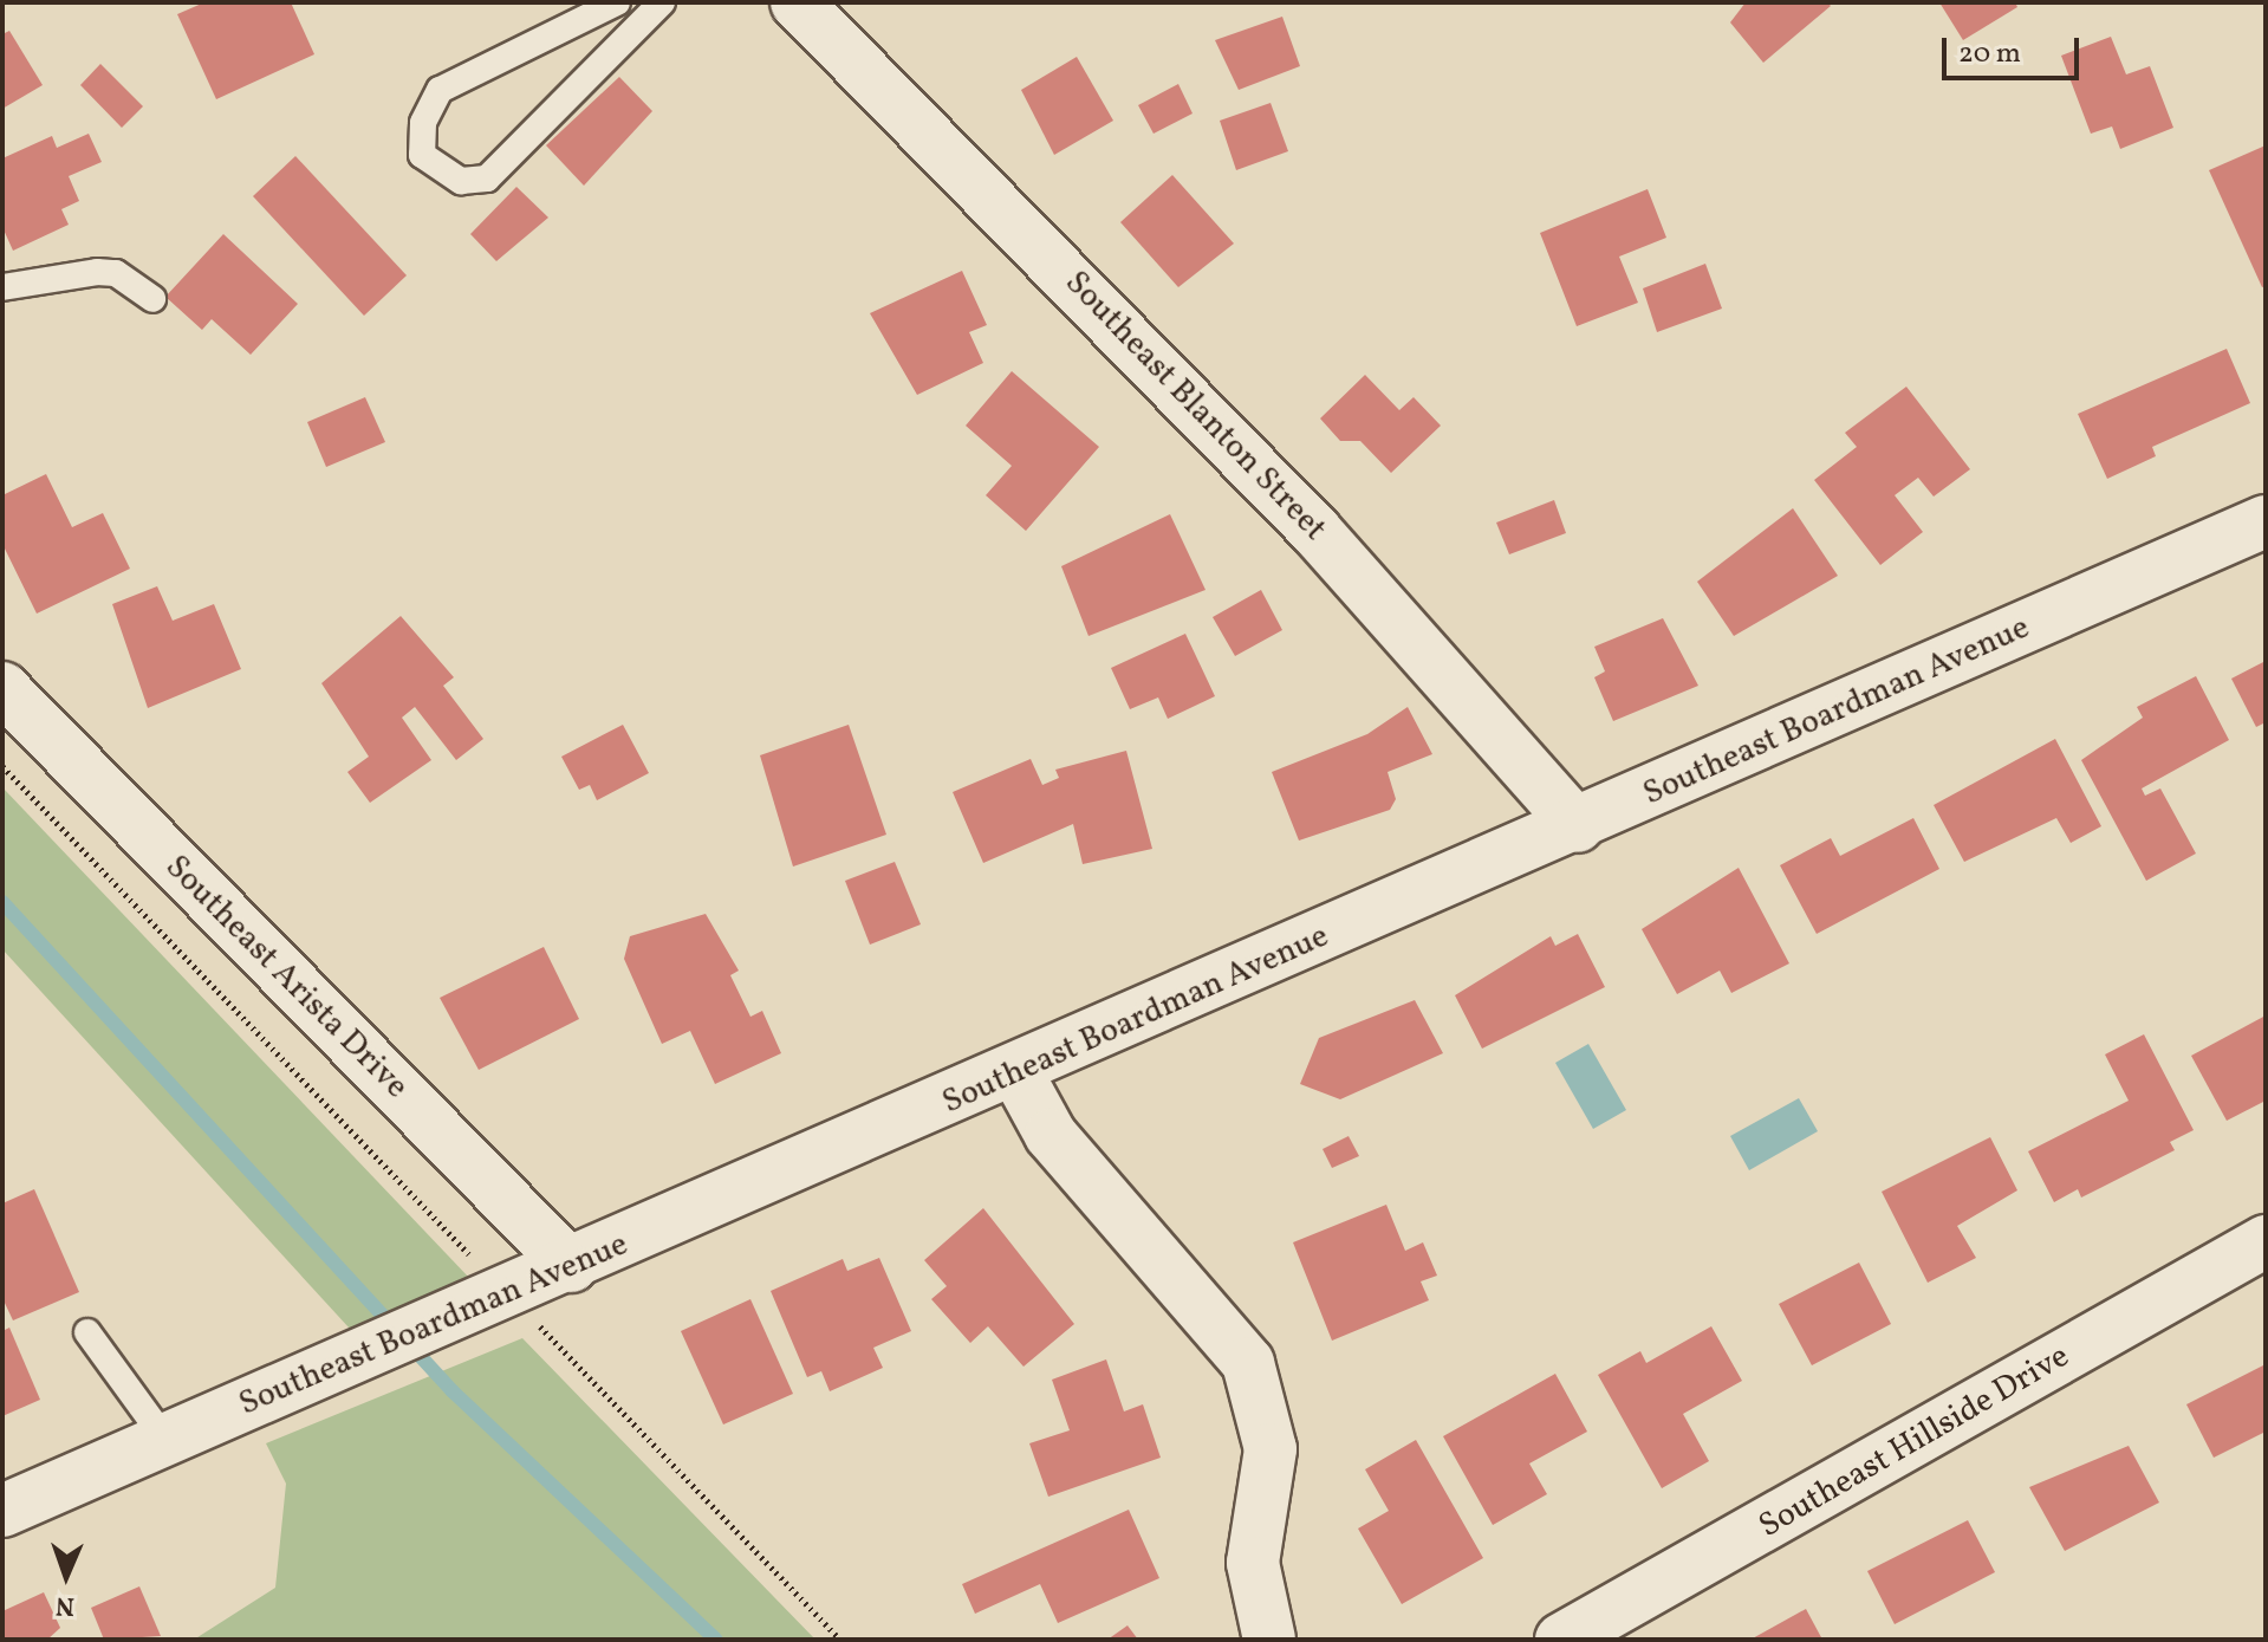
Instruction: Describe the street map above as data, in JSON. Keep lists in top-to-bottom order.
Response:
{
  "streets": {
    "street": [
      "Southeast Blanton Street",
      "Southeast Boardman Avenue",
      "Southeast Arista Drive",
      "Southeast Hillside Drive"
    ]
  },
  "crossings": [
    ["Southeast Blanton Street", "Southeast Boardman Avenue"],
    ["Southeast Boardman Avenue", "Southeast Arista Drive"]
  ],
  "scale_bar": "20 m",
  "north": "bottom"
}
